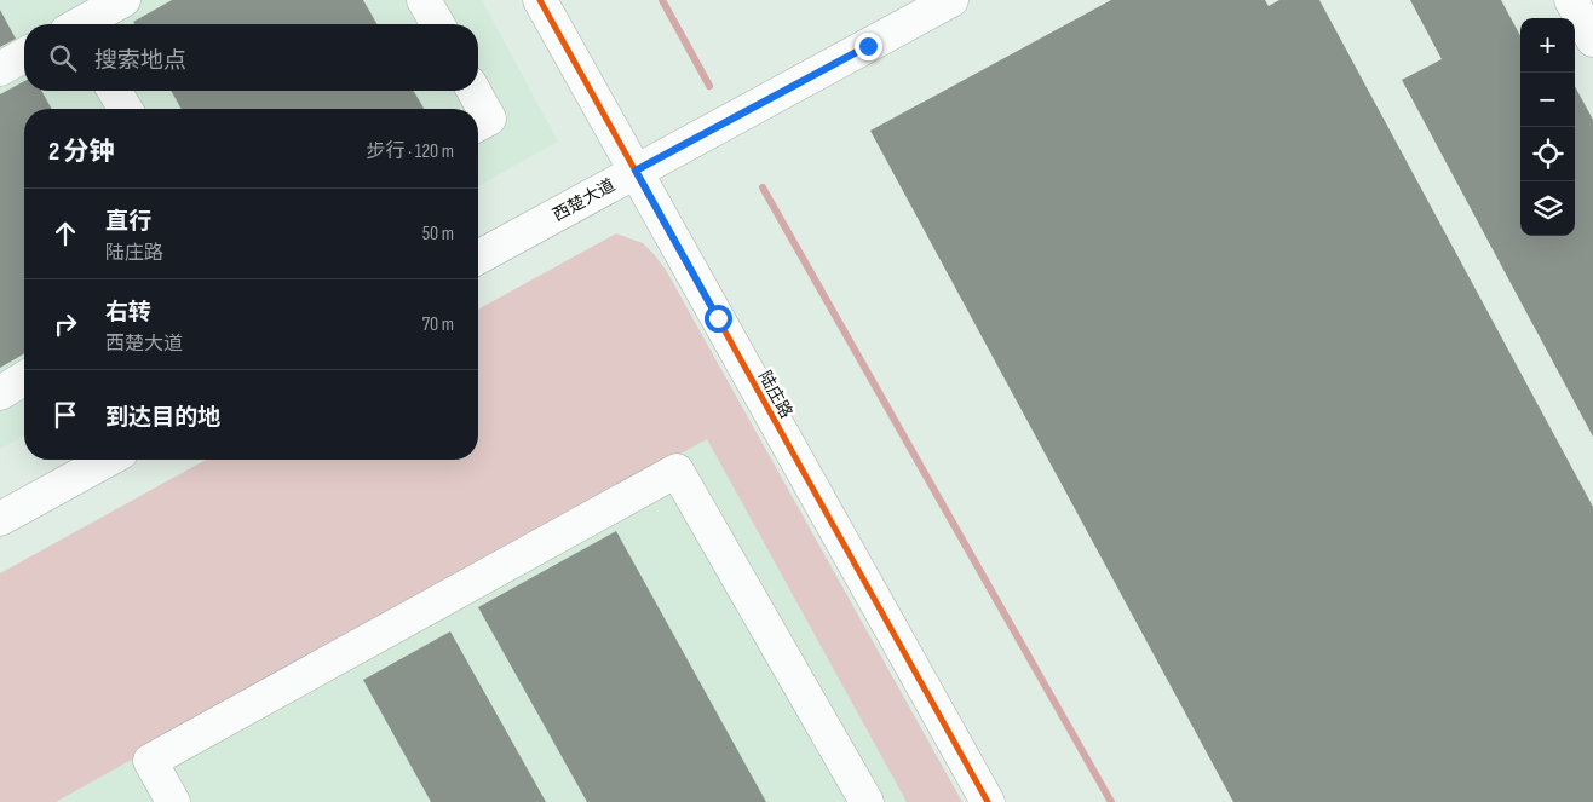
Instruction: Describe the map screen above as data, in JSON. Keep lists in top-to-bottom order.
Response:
{
  "streets": {
    "street": ["西楚大道", "陆庄路"]
  },
  "crossings": [
    ["西楚大道", "陆庄路"]
  ],
  "page": {
    "map_buttons": ["+", "−"],
    "search": "搜索地点",
    "heading": ["2 分钟", "步行 · 120 m"],
    "list": [
      ["直行", "陆庄路", "50 m"],
      ["右转", "西楚大道", "70 m"],
      "到达目的地"
    ]
  }
}
